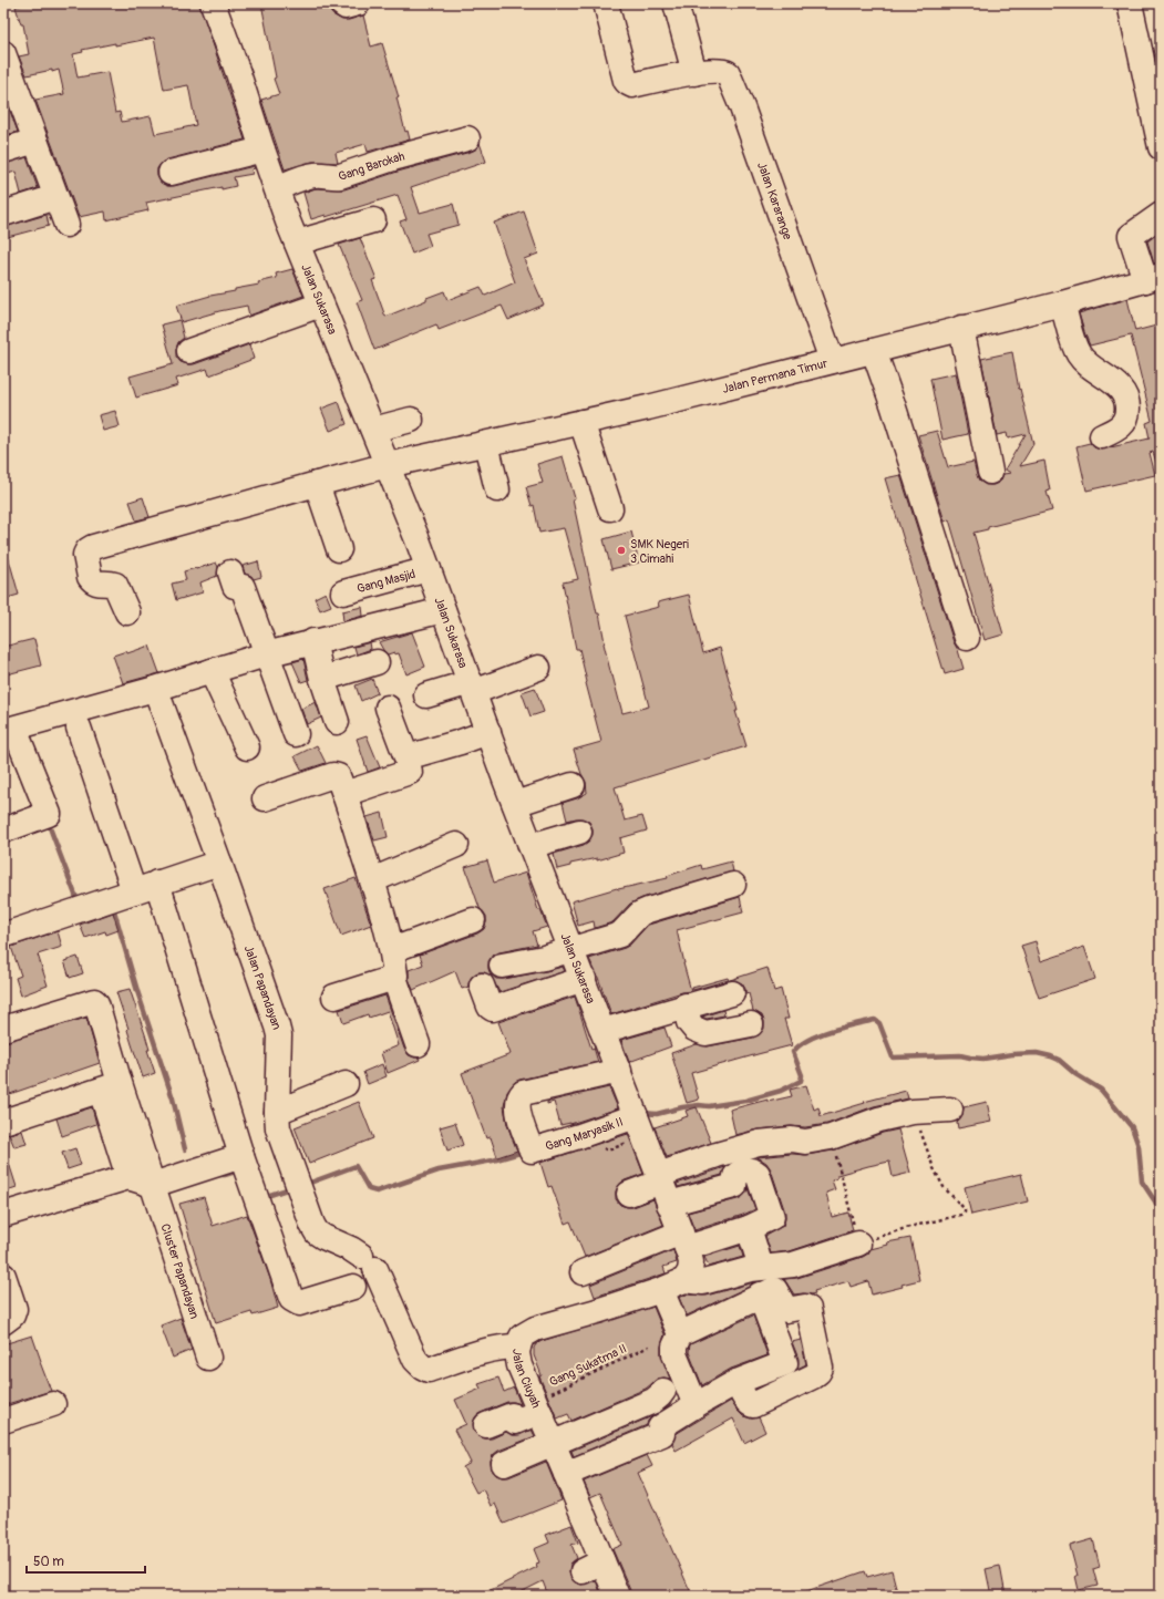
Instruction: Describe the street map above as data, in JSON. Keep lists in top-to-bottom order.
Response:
{
  "streets": {
    "street": [
      "Gang Barokah",
      "Jalan Kararange",
      "Jalan Sukarasa",
      "Jalan Permana Timur",
      "Gang Masjid",
      "Jalan Papandayan",
      "Gang Maryasik II",
      "Cluster Papandayan",
      "Jalan Ciuyah"
    ],
    "path": ["Gang Sukatma II"]
  },
  "crossings": [
    ["Gang Barokah", "Jalan Sukarasa"],
    ["Jalan Kararange", "Jalan Permana Timur"],
    ["Jalan Sukarasa", "Jalan Permana Timur"],
    ["Jalan Sukarasa", "Gang Masjid"],
    ["Jalan Sukarasa", "Gang Maryasik II"],
    ["Jalan Sukarasa", "Jalan Ciuyah"],
    ["Gang Sukatma II", "Jalan Ciuyah"]
  ],
  "places": ["SMK Negeri 3 Cimahi"],
  "scale_bar": "50 m"
}
